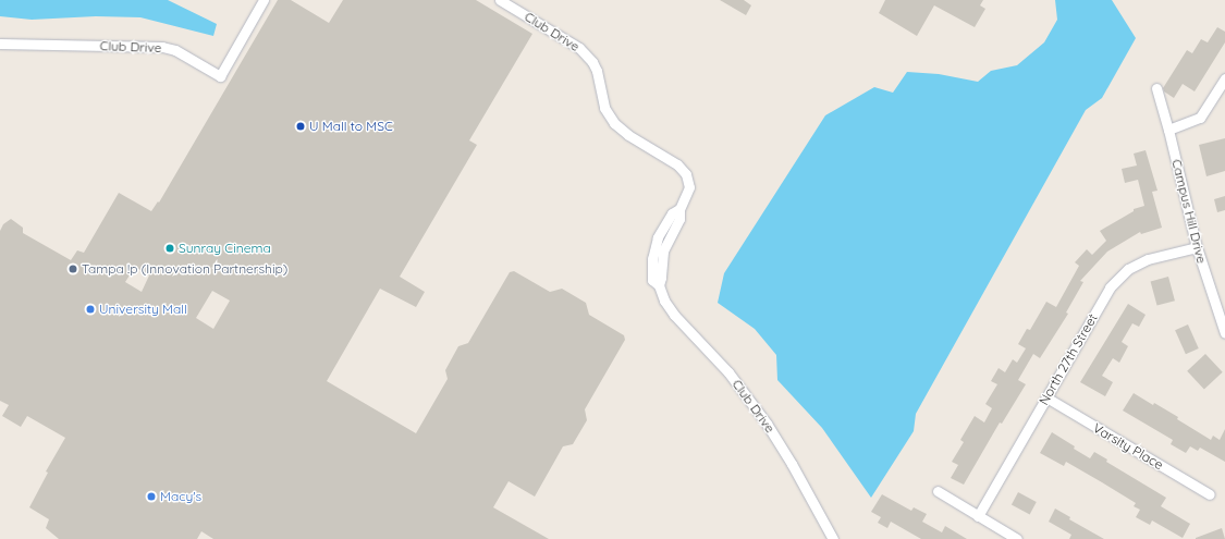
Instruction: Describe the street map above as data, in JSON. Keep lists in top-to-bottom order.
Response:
{
  "streets": {
    "street": [
      "Club Drive",
      "Campus Hill Drive",
      "North 27th Street",
      "Varsity Place"
    ]
  },
  "crossings": [
    ["Campus Hill Drive", "North 27th Street"],
    ["North 27th Street", "Varsity Place"]
  ],
  "places": [
    "U Mall to MSC",
    "Sunray Cinema",
    "Tampa !p (Innovation Partnership)",
    "University Mall",
    "Macy's"
  ]
}
